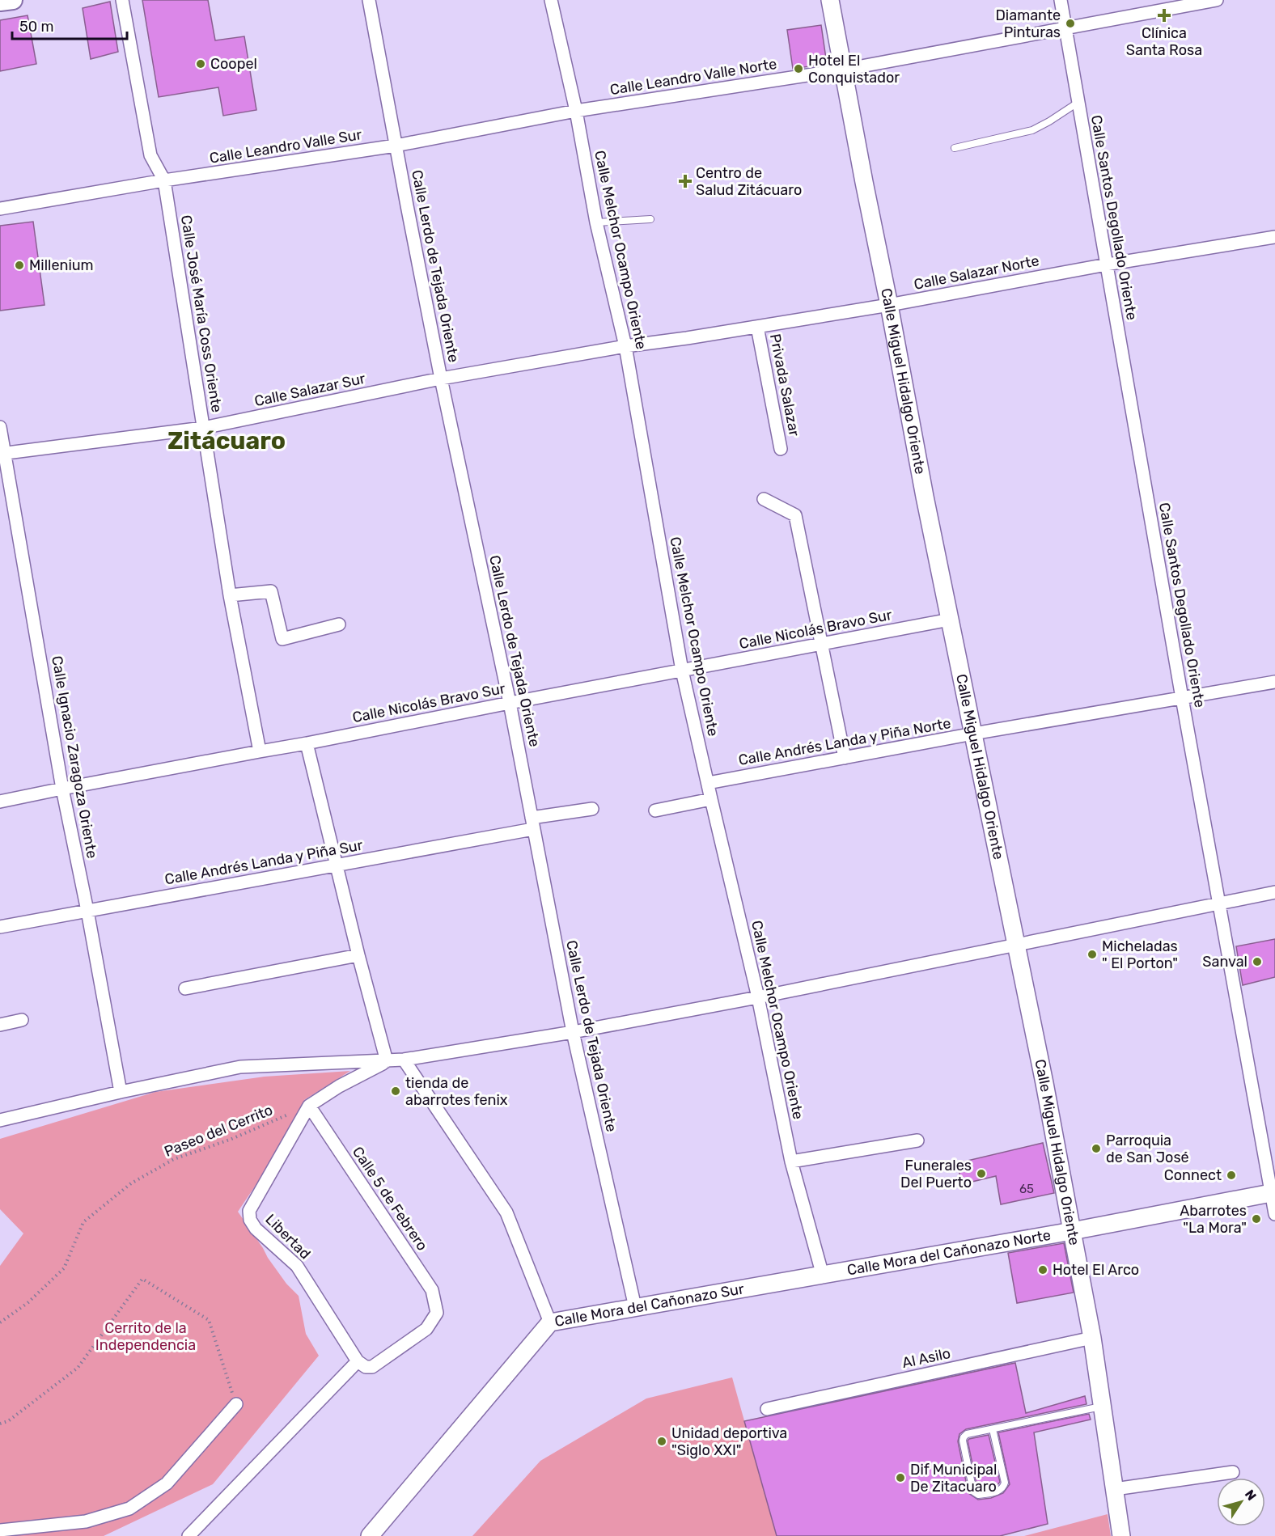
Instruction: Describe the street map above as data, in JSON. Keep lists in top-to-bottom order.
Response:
{
  "streets": {
    "street": [
      "Calle Leandro Valle Norte",
      "Calle Leandro Valle Sur",
      "Calle Santos Degollado Oriente",
      "Calle Melchor Ocampo Oriente",
      "Calle Lerdo de Tejada Oriente",
      "Calle Salazar Norte",
      "Calle José María Coss Oriente",
      "Calle Miguel Hidalgo Oriente",
      "Privada Salazar",
      "Calle Salazar Sur",
      "Calle Nicolás Bravo Sur",
      "Calle Andrés Landa y Piña Norte",
      "Calle Ignacio Zaragoza Oriente",
      "Calle Andrés Landa y Piña Sur",
      "Calle 5 de Febrero",
      "Libertad",
      "Calle Mora del Cañonazo Norte",
      "Calle Mora del Cañonazo Sur",
      "Al Asilo"
    ],
    "path": ["Paseo del Cerrito"]
  },
  "crossings": [
    ["Calle Leandro Valle Norte", "Calle Leandro Valle Sur"],
    ["Calle Leandro Valle Norte", "Calle Santos Degollado Oriente"],
    ["Calle Leandro Valle Norte", "Calle Melchor Ocampo Oriente"],
    ["Calle Leandro Valle Norte", "Calle Miguel Hidalgo Oriente"],
    ["Calle Leandro Valle Sur", "Calle Melchor Ocampo Oriente"],
    ["Calle Leandro Valle Sur", "Calle Lerdo de Tejada Oriente"],
    ["Calle Leandro Valle Sur", "Calle José María Coss Oriente"],
    ["Calle Santos Degollado Oriente", "Calle Salazar Norte"],
    ["Calle Santos Degollado Oriente", "Calle Andrés Landa y Piña Norte"],
    ["Calle Santos Degollado Oriente", "Calle Mora del Cañonazo Norte"],
    ["Calle Melchor Ocampo Oriente", "Calle Salazar Norte"],
    ["Calle Melchor Ocampo Oriente", "Calle Salazar Sur"],
    ["Calle Melchor Ocampo Oriente", "Calle Nicolás Bravo Sur"],
    ["Calle Melchor Ocampo Oriente", "Calle Andrés Landa y Piña Norte"],
    ["Calle Melchor Ocampo Oriente", "Calle Mora del Cañonazo Norte"],
    ["Calle Melchor Ocampo Oriente", "Calle Mora del Cañonazo Sur"],
    ["Calle Lerdo de Tejada Oriente", "Calle Salazar Sur"],
    ["Calle Lerdo de Tejada Oriente", "Calle Nicolás Bravo Sur"],
    ["Calle Lerdo de Tejada Oriente", "Calle Andrés Landa y Piña Sur"],
    ["Calle Lerdo de Tejada Oriente", "Calle Mora del Cañonazo Sur"],
    ["Calle Salazar Norte", "Calle Miguel Hidalgo Oriente"],
    ["Calle Salazar Norte", "Privada Salazar"],
    ["Calle Salazar Norte", "Calle Salazar Sur"],
    ["Calle José María Coss Oriente", "Calle Salazar Sur"],
    ["Calle José María Coss Oriente", "Calle Nicolás Bravo Sur"],
    ["Calle Miguel Hidalgo Oriente", "Calle Nicolás Bravo Sur"],
    ["Calle Miguel Hidalgo Oriente", "Calle Andrés Landa y Piña Norte"],
    ["Calle Miguel Hidalgo Oriente", "Calle Mora del Cañonazo Norte"],
    ["Calle Miguel Hidalgo Oriente", "Al Asilo"],
    ["Calle Salazar Sur", "Calle Ignacio Zaragoza Oriente"],
    ["Calle Nicolás Bravo Sur", "Calle Ignacio Zaragoza Oriente"],
    ["Calle Ignacio Zaragoza Oriente", "Calle Andrés Landa y Piña Sur"],
    ["Paseo del Cerrito", "Calle 5 de Febrero"],
    ["Paseo del Cerrito", "Libertad"],
    ["Calle 5 de Febrero", "Libertad"],
    ["Calle Mora del Cañonazo Norte", "Calle Mora del Cañonazo Sur"]
  ],
  "districts": ["Zitácuaro"],
  "parks": ["Cerrito de la Independencia"],
  "places": {
    "health": ["Clínica Santa Rosa", "Centro de Salud Zitácuaro"],
    "other": [
      "Diamante Pinturas",
      "Coopel",
      "Hotel El Conquistador",
      "Millenium",
      "Micheladas \" El Porton\"",
      "Sanval",
      "tienda de abarrotes fenix",
      "Parroquia de San José",
      "Funerales Del Puerto",
      "Connect",
      "Abarrotes \"La Mora\"",
      "Hotel El Arco",
      "Unidad deportiva \"Siglo XXI\"",
      "Dif Municipal De Zitacuaro"
    ]
  },
  "house_numbers": ["65"],
  "scale_bar": "50 m",
  "north": "top right"
}
